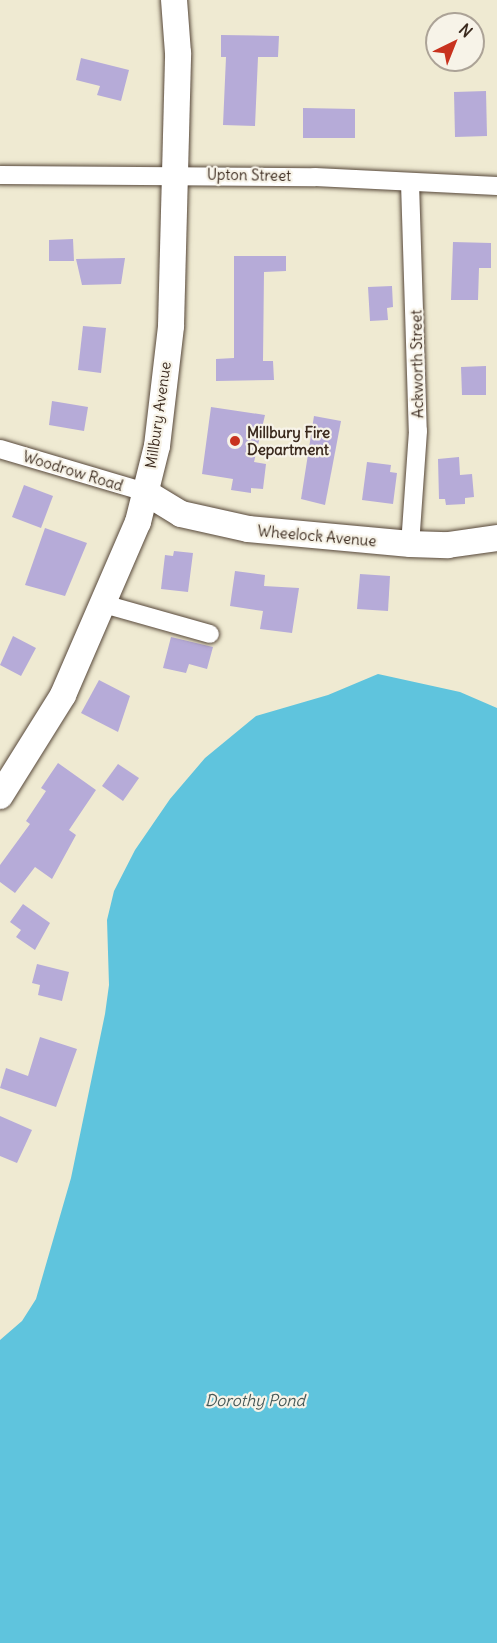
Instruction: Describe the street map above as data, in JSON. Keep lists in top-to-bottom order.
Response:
{
  "streets": {
    "main road": ["Millbury Avenue", "Wheelock Avenue"],
    "street": ["Upton Street", "Ackworth Street", "Woodrow Road"]
  },
  "crossings": [
    ["Upton Street", "Ackworth Street"],
    ["Upton Street", "Millbury Avenue"],
    ["Ackworth Street", "Wheelock Avenue"],
    ["Millbury Avenue", "Woodrow Road"],
    ["Millbury Avenue", "Wheelock Avenue"],
    ["Woodrow Road", "Wheelock Avenue"]
  ],
  "water": ["Dorothy Pond"],
  "places": ["Millbury Fire Department"],
  "north": "top right"
}
